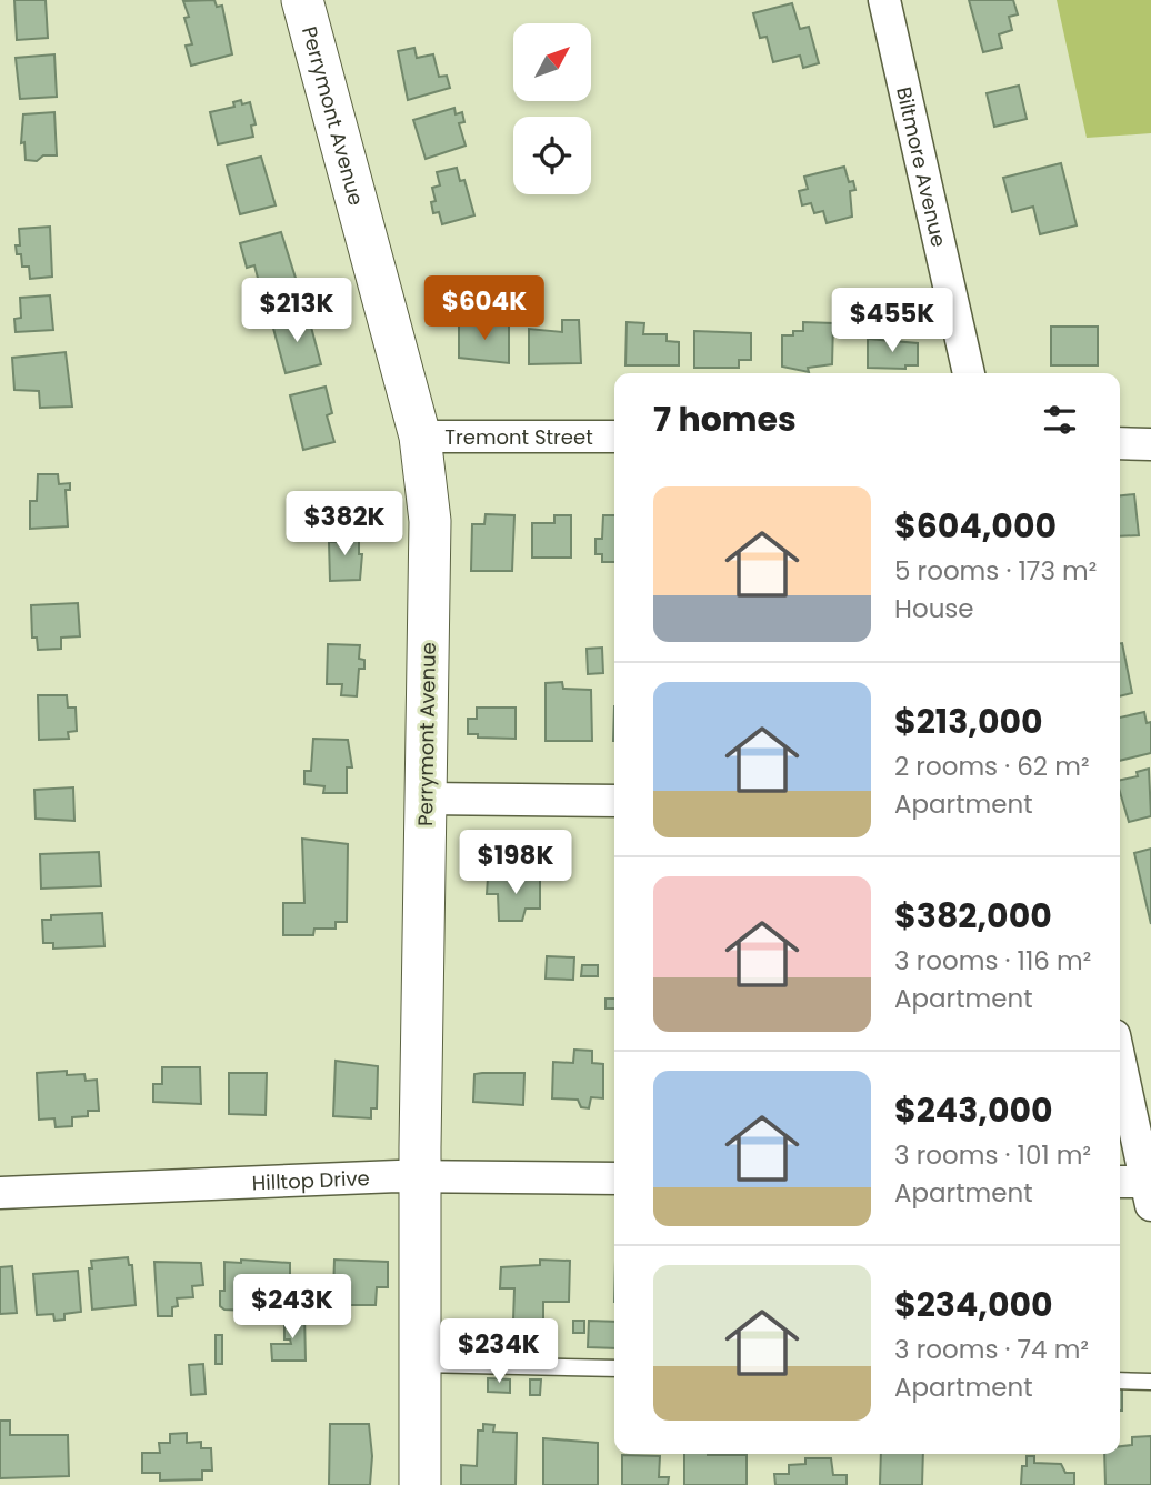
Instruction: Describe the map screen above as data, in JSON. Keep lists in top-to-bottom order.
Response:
{
  "streets": {
    "street": [
      "Perrymont Avenue",
      "Biltmore Avenue",
      "Tremont Street",
      "Hilltop Drive"
    ]
  },
  "crossings": [
    ["Perrymont Avenue", "Tremont Street"],
    ["Perrymont Avenue", "Hilltop Drive"]
  ],
  "north": "top right",
  "page": {
    "price": [
      "$604K",
      "$213K",
      "$455K",
      "$382K",
      "$198K",
      "$243K",
      "$234K"
    ],
    "heading": "7 homes",
    "list": [
      {
        "name": "$604,000",
        "note": "5 rooms · 173 m² · House"
      },
      {
        "name": "$213,000",
        "note": "2 rooms · 62 m² · Apartment"
      },
      {
        "name": "$382,000",
        "note": "3 rooms · 116 m² · Apartment"
      },
      {
        "name": "$243,000",
        "note": "3 rooms · 101 m² · Apartment"
      },
      {
        "name": "$234,000",
        "note": "3 rooms · 74 m² · Apartment"
      }
    ]
  }
}
